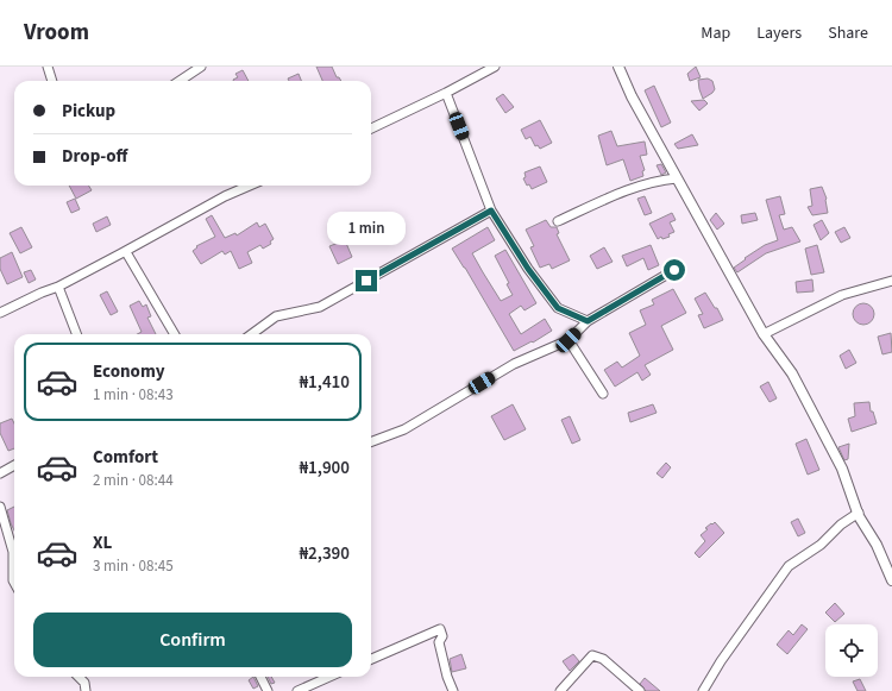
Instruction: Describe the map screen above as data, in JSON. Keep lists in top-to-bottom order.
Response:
{
  "page": {
    "header": "Vroom",
    "nav": ["Map", "Layers", "Share"],
    "banner": ["Pickup", "Drop-off"],
    "bubble": "1 min",
    "list": [
      {
        "name": "Economy",
        "note": "1 min · 08:43",
        "value": "₦1,410"
      },
      {
        "name": "Comfort",
        "note": "2 min · 08:44",
        "value": "₦1,900"
      },
      {
        "name": "XL",
        "note": "3 min · 08:45",
        "value": "₦2,390"
      }
    ],
    "buttons": "Confirm"
  }
}
